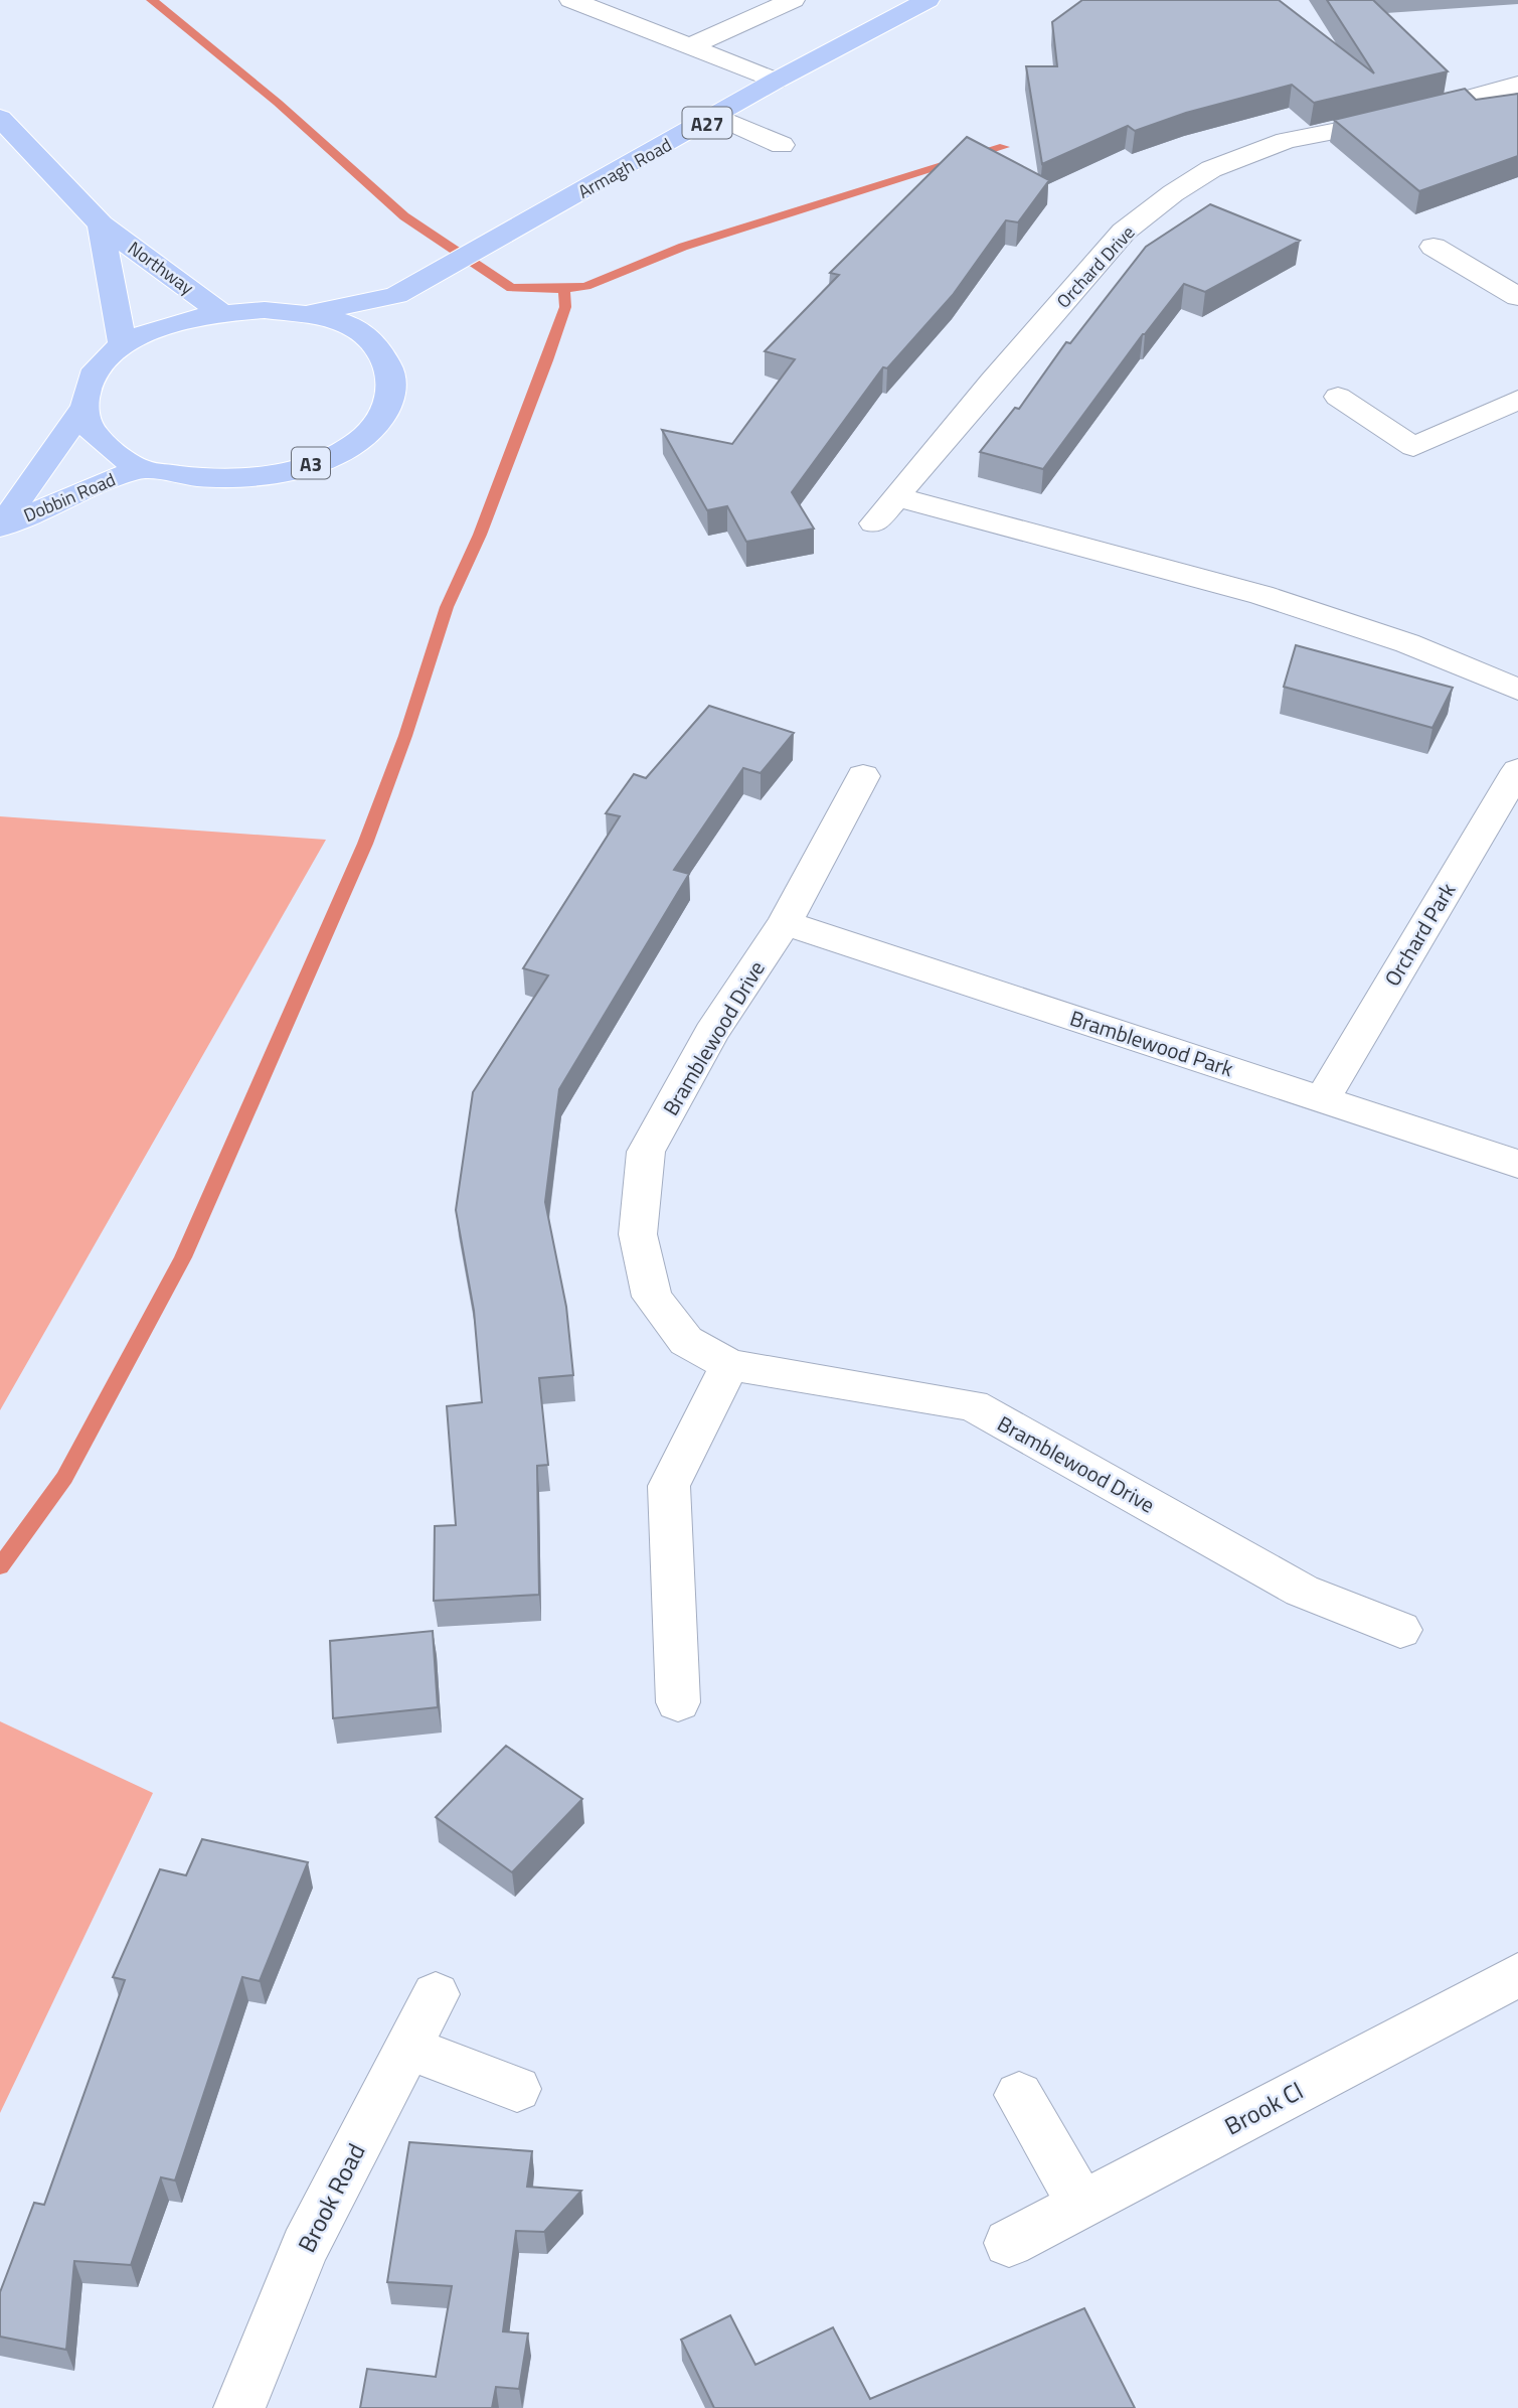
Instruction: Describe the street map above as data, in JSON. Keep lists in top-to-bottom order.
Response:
{
  "streets": {
    "highway": [
      "A27",
      "Armagh Road",
      "Northway",
      "A3",
      "Dobbin Road"
    ],
    "street": [
      "Orchard Drive",
      "Orchard Park",
      "Bramblewood Drive",
      "Bramblewood Park",
      "Brook Cl",
      "Brook Road"
    ]
  },
  "crossings": [
    ["Armagh Road", "Northway"],
    ["Armagh Road", "A3"],
    ["Armagh Road", "Dobbin Road"],
    ["Northway", "A3"],
    ["Northway", "Dobbin Road"],
    ["A3", "Dobbin Road"],
    ["Orchard Park", "Bramblewood Park"],
    ["Bramblewood Drive", "Bramblewood Park"]
  ]
}
